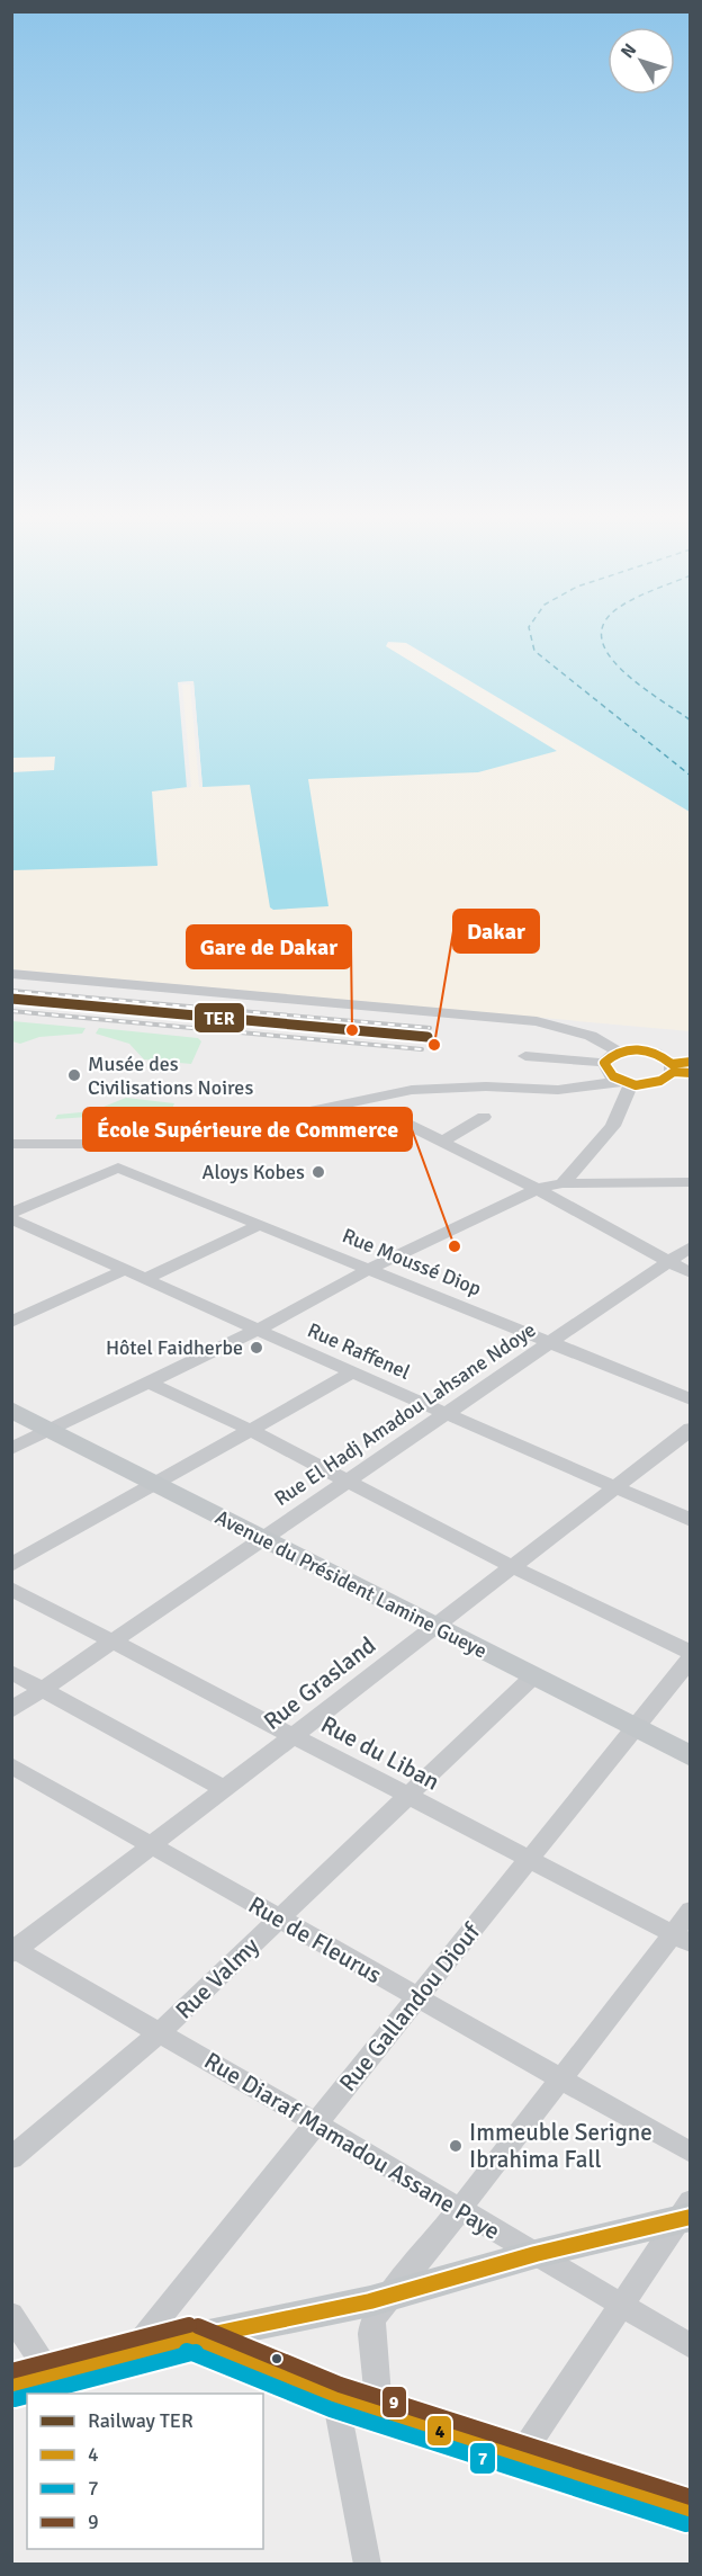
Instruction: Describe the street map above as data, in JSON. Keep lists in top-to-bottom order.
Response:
{
  "streets": {
    "main road": ["Avenue du Président Lamine Gueye"],
    "street": [
      "Rue Moussé Diop",
      "Rue Raffenel",
      "Rue El Hadj Amadou Lahsane Ndoye",
      "Rue Grasland",
      "Rue du Liban",
      "Rue de Fleurus",
      "Rue Valmy",
      "Rue Gallandou Diouf",
      "Rue Diaraf Mamadou Assane Paye"
    ]
  },
  "crossings": [
    ["Rue Moussé Diop", "Rue El Hadj Amadou Lahsane Ndoye"],
    ["Rue Raffenel", "Rue El Hadj Amadou Lahsane Ndoye"],
    ["Rue Raffenel", "Rue Grasland"],
    ["Rue El Hadj Amadou Lahsane Ndoye", "Avenue du Président Lamine Gueye"],
    ["Rue El Hadj Amadou Lahsane Ndoye", "Rue du Liban"],
    ["Avenue du Président Lamine Gueye", "Rue Grasland"],
    ["Avenue du Président Lamine Gueye", "Rue Valmy"],
    ["Avenue du Président Lamine Gueye", "Rue Gallandou Diouf"],
    ["Rue Grasland", "Rue du Liban"],
    ["Rue Grasland", "Rue de Fleurus"],
    ["Rue Grasland", "Rue Diaraf Mamadou Assane Paye"],
    ["Rue du Liban", "Rue Valmy"],
    ["Rue du Liban", "Rue Gallandou Diouf"],
    ["Rue de Fleurus", "Rue Valmy"],
    ["Rue de Fleurus", "Rue Gallandou Diouf"],
    ["Rue Valmy", "Rue Diaraf Mamadou Assane Paye"],
    ["Rue Gallandou Diouf", "Rue Diaraf Mamadou Assane Paye"]
  ],
  "places": [
    "Gare de Dakar",
    "Dakar",
    "Musée des Civilisations Noires",
    "Aloys Kobes",
    "École Supérieure de Commerce",
    "Hôtel Faidherbe",
    "Immeuble Serigne Ibrahima Fall"
  ],
  "lines": [
    "rail line TER",
    "transit line 4",
    "transit line 9",
    "transit line 7"
  ],
  "legend": [
    "Railway TER",
    "4",
    "7",
    "9"
  ],
  "north": "top left"
}
